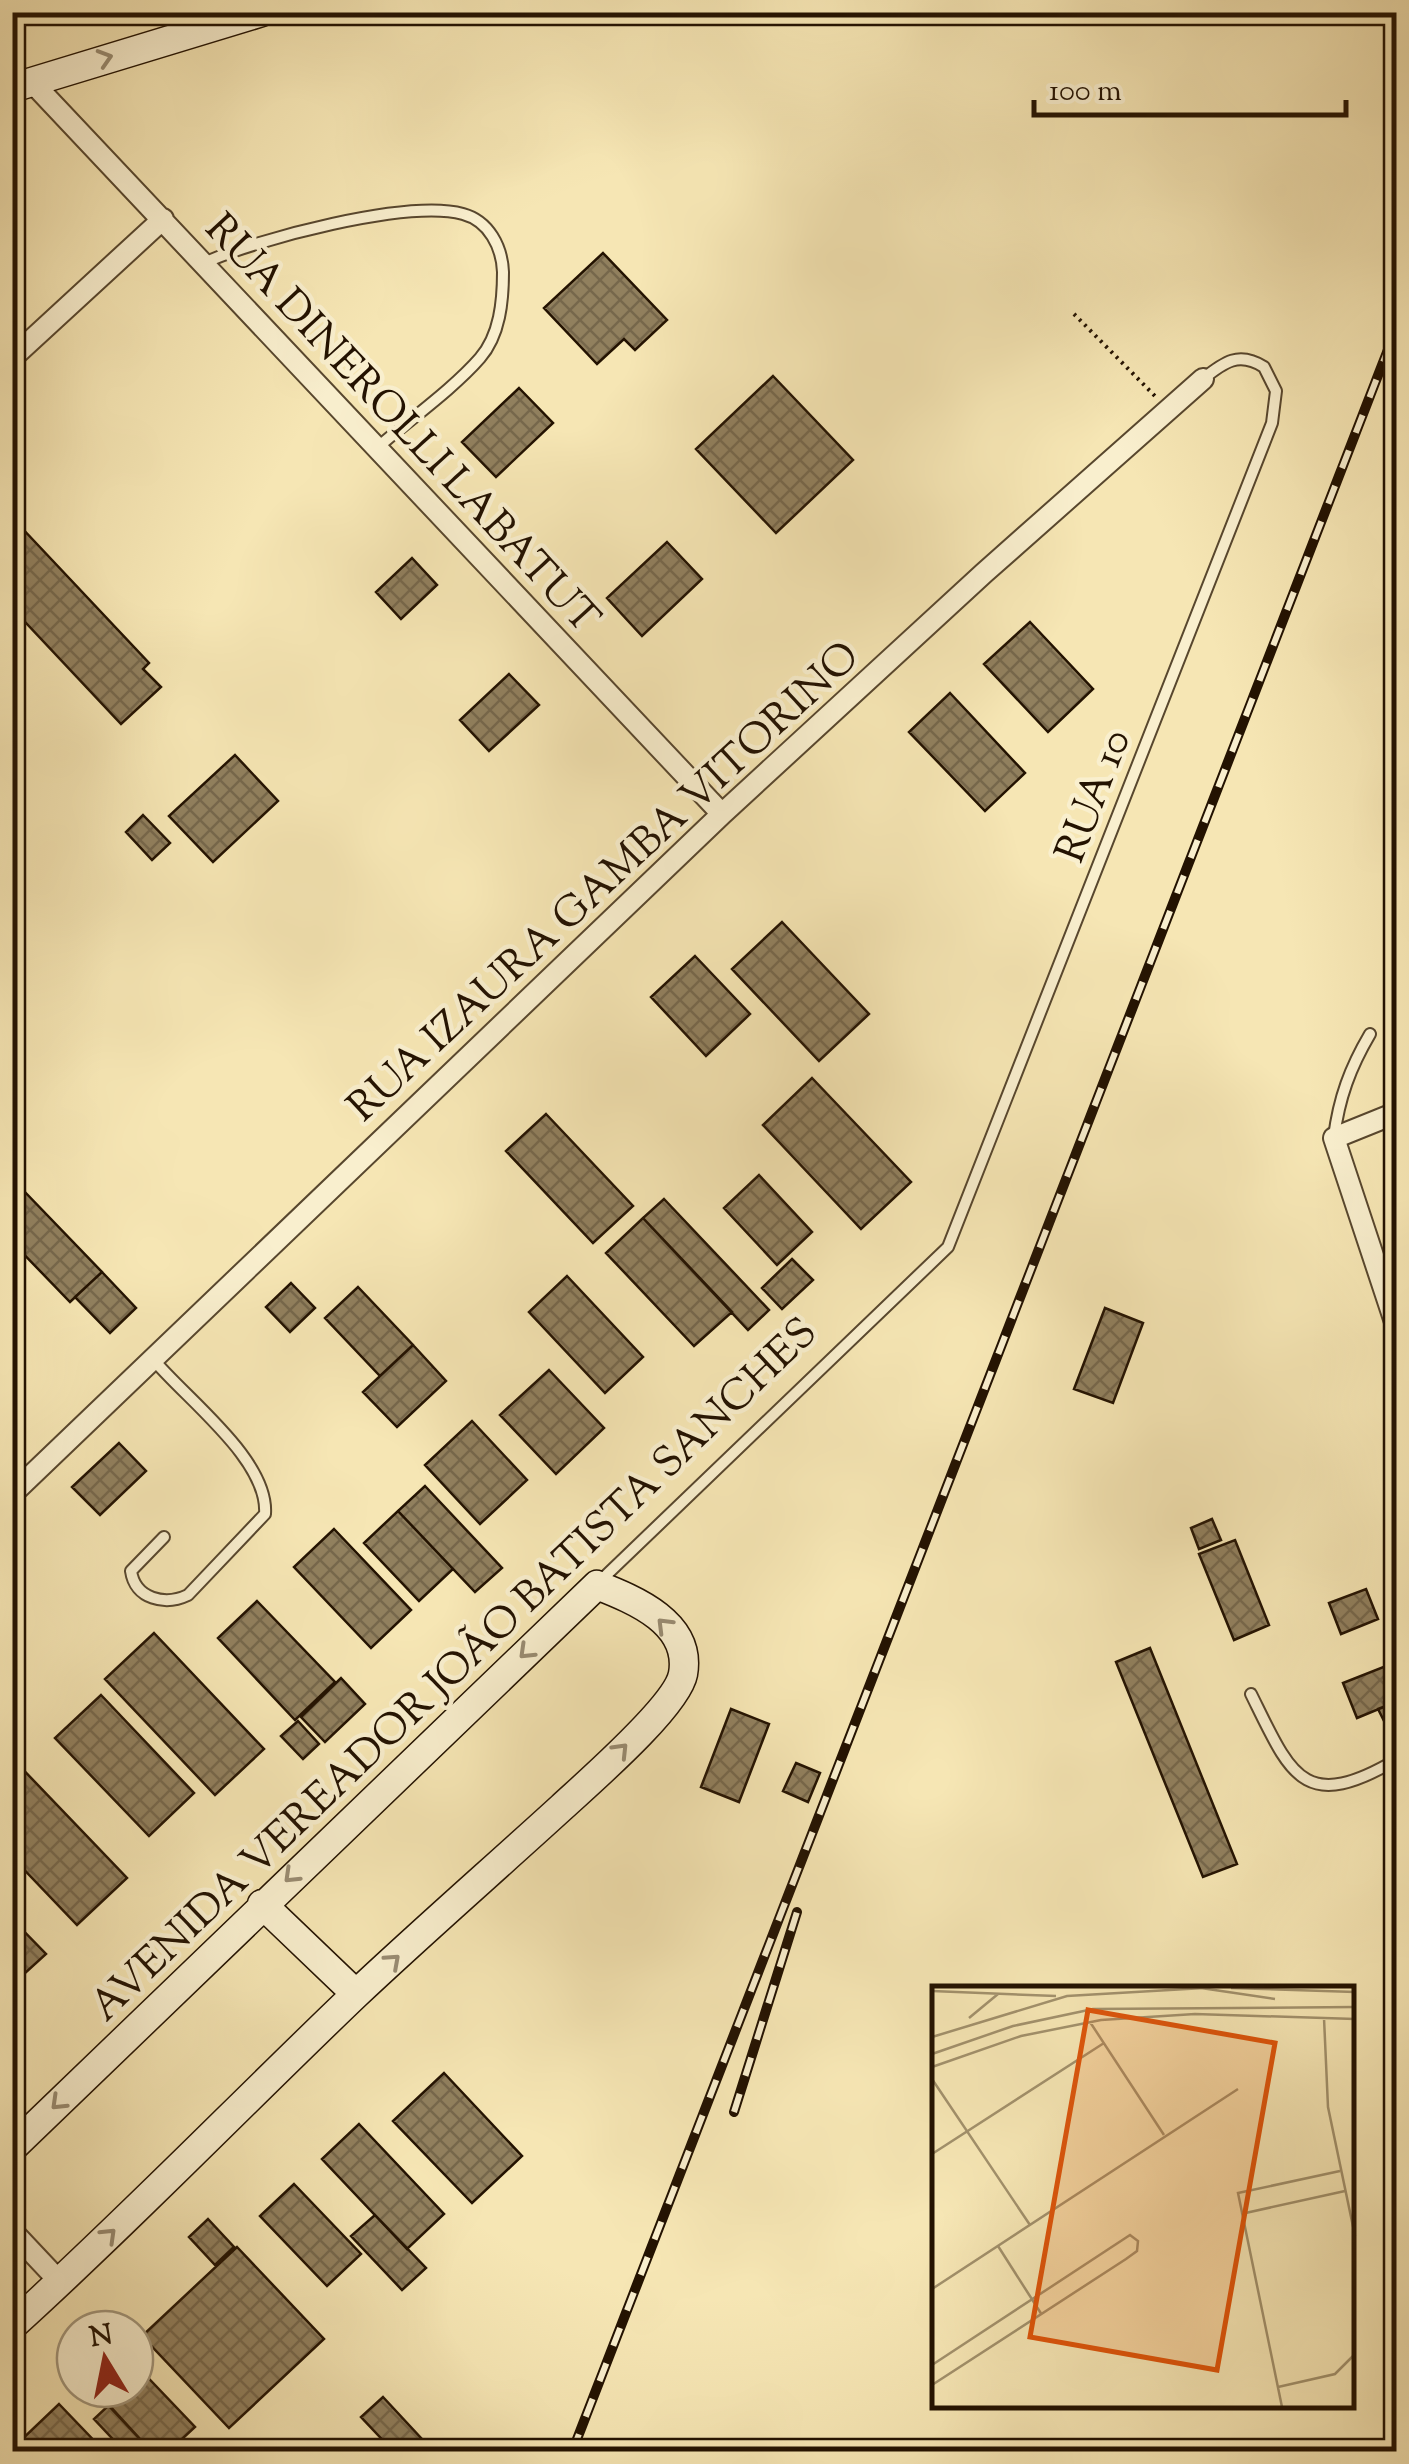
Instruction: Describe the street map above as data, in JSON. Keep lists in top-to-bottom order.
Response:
{
  "streets": {
    "street": ["RUA DINEROLLI LABATUT", "RUA IZAURA GAMBA VITORINO", "AVENIDA VEREADOR JOÃO BATISTA SANCHES"],
    "lane": ["RUA 10"]
  },
  "crossings": [
    ["RUA DINEROLLI LABATUT", "RUA IZAURA GAMBA VITORINO"],
    ["RUA 10", "RUA IZAURA GAMBA VITORINO"],
    ["RUA 10", "AVENIDA VEREADOR JOÃO BATISTA SANCHES"]
  ],
  "one_way": ["AVENIDA VEREADOR JOÃO BATISTA SANCHES"],
  "scale_bar": "100 m",
  "north": "top"
}
